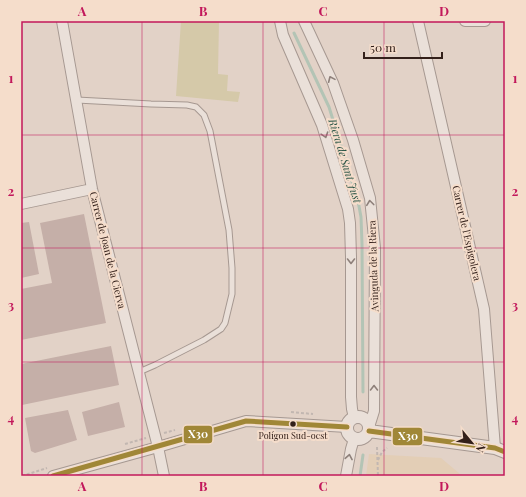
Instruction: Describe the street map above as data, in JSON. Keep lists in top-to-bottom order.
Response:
{
  "streets": {
    "street": ["Carrer de l'Espigolera", "Carrer de Joan de la Cierva", "Avinguda de la Riera"]
  },
  "water": ["Riera de Sant Just"],
  "places": ["Polígon Sud-oest"],
  "lines": ["transit line X30"],
  "scale_bar": "50 m",
  "north": "bottom right",
  "grid": {
    "columns": [
      "A",
      "B",
      "C",
      "D"
    ],
    "rows": [
      "1",
      "2",
      "3",
      "4"
    ]
  }
}
